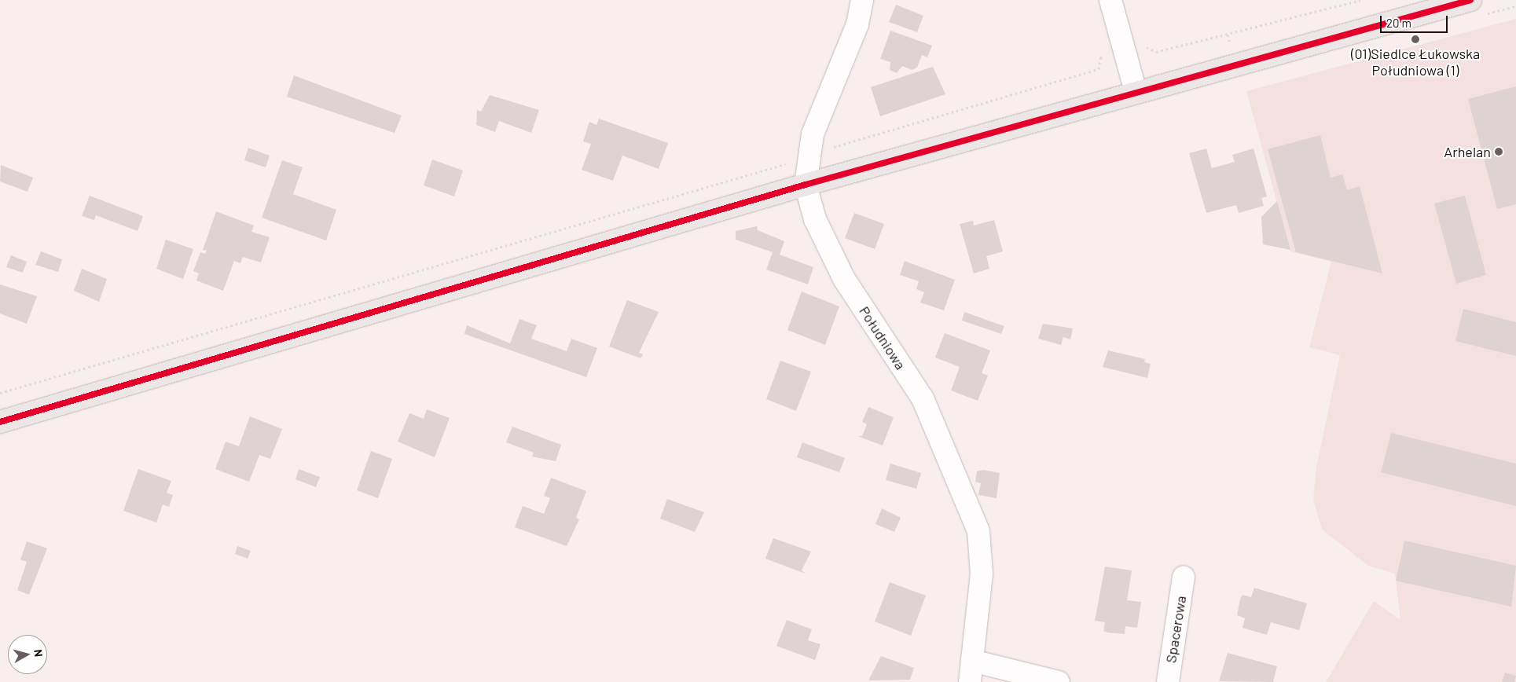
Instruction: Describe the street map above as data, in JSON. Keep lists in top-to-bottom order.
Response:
{
  "streets": {
    "street": ["Południowa", "Spacerowa"]
  },
  "places": ["(01)Siedlce Łukowska Południowa (1)", "Arhelan"],
  "scale_bar": "20 m",
  "north": "right"
}
